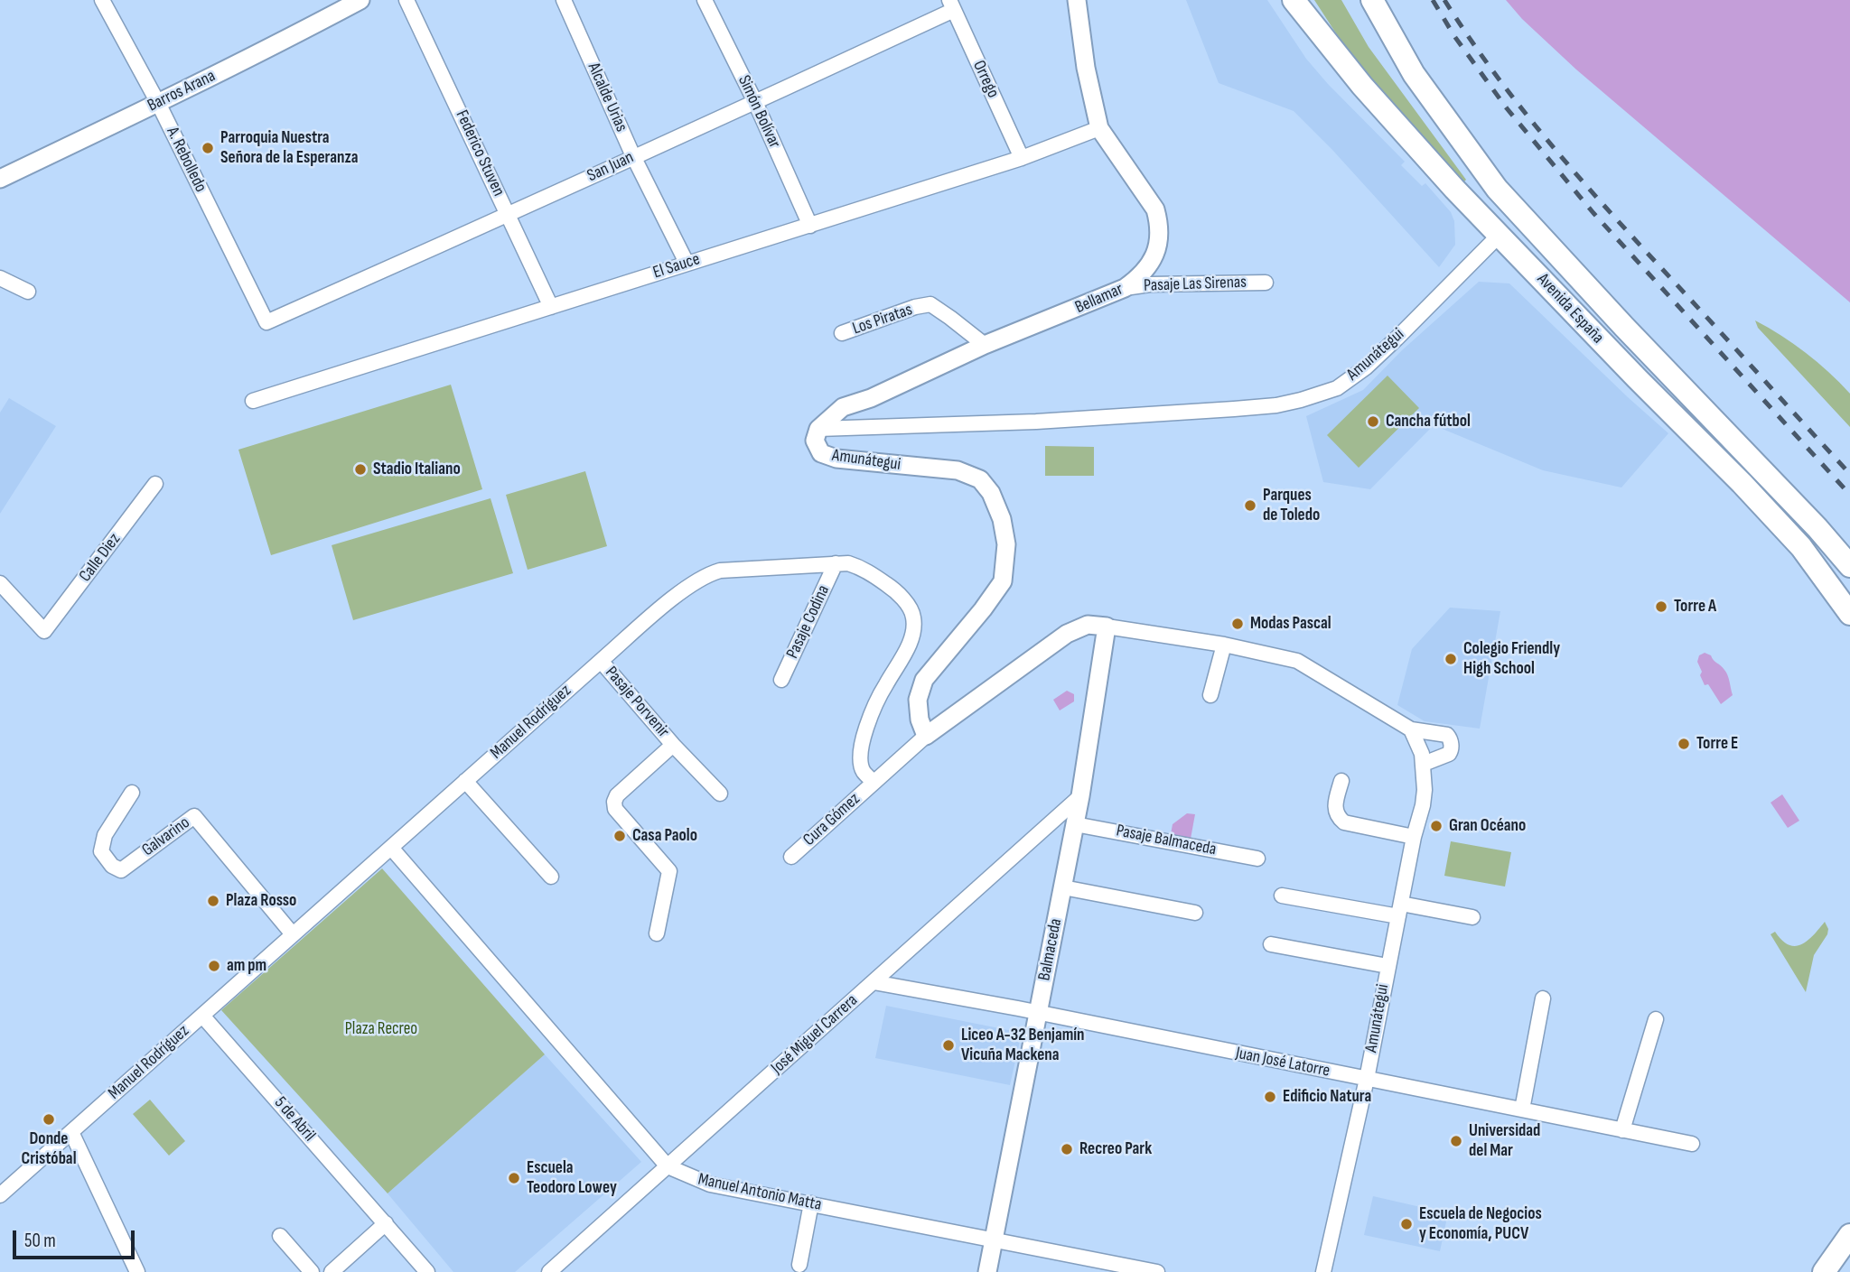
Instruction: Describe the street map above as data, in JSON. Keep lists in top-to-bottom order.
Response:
{
  "streets": {
    "main road": ["Avenida España"],
    "street": [
      "Orrego",
      "Barros Arana",
      "Alcalde Urias",
      "Simón Bolívar",
      "Federico Stuven",
      "A. Rebolledo",
      "San Juan",
      "El Sauce",
      "Pasaje Las Sirenas",
      "Bellamar",
      "Los Piratas",
      "Amunátegui",
      "Calle Diez",
      "Pasaje Codina",
      "Pasaje Porvenir",
      "Manuel Rodríguez",
      "Cura Gómez",
      "Galvarino",
      "Pasaje Balmaceda",
      "Balmaceda",
      "José Miguel Carrera",
      "Juan José Latorre",
      "5 de Abril",
      "Manuel Antonio Matta"
    ]
  },
  "crossings": [
    ["Orrego", "San Juan"],
    ["Orrego", "El Sauce"],
    ["Barros Arana", "A. Rebolledo"],
    ["Alcalde Urias", "San Juan"],
    ["Alcalde Urias", "El Sauce"],
    ["Simón Bolívar", "San Juan"],
    ["Simón Bolívar", "El Sauce"],
    ["Federico Stuven", "San Juan"],
    ["Federico Stuven", "El Sauce"],
    ["A. Rebolledo", "San Juan"],
    ["El Sauce", "Bellamar"],
    ["Pasaje Las Sirenas", "Bellamar"],
    ["Bellamar", "Los Piratas"],
    ["Bellamar", "Amunátegui"],
    ["Avenida España", "Amunátegui"],
    ["Amunátegui", "Juan José Latorre"],
    ["Pasaje Codina", "Manuel Rodríguez"],
    ["Pasaje Porvenir", "Manuel Rodríguez"],
    ["Manuel Rodríguez", "Cura Gómez"],
    ["Manuel Rodríguez", "Galvarino"],
    ["Manuel Rodríguez", "5 de Abril"],
    ["Manuel Rodríguez", "Manuel Antonio Matta"],
    ["Pasaje Balmaceda", "Balmaceda"],
    ["Balmaceda", "José Miguel Carrera"],
    ["Balmaceda", "Juan José Latorre"],
    ["Balmaceda", "Manuel Antonio Matta"],
    ["José Miguel Carrera", "Juan José Latorre"],
    ["José Miguel Carrera", "Manuel Antonio Matta"]
  ],
  "parks": ["Plaza Recreo"],
  "places": [
    "Parroquia Nuestra Señora de la Esperanza",
    "Cancha fútbol",
    "Stadio Italiano",
    "Parques de Toledo",
    "Torre A",
    "Modas Pascal",
    "Colegio Friendly High School",
    "Torre E",
    "Gran Océano",
    "Casa Paolo",
    "Plaza Rosso",
    "am pm",
    "Liceo A-32 Benjamín Vicuña Mackena",
    "Edificio Natura",
    "Donde Cristóbal",
    "Universidad del Mar",
    "Recreo Park",
    "Escuela Teodoro Lowey",
    "Escuela de Negocios y Economía, PUCV"
  ],
  "scale_bar": "50 m"
}
